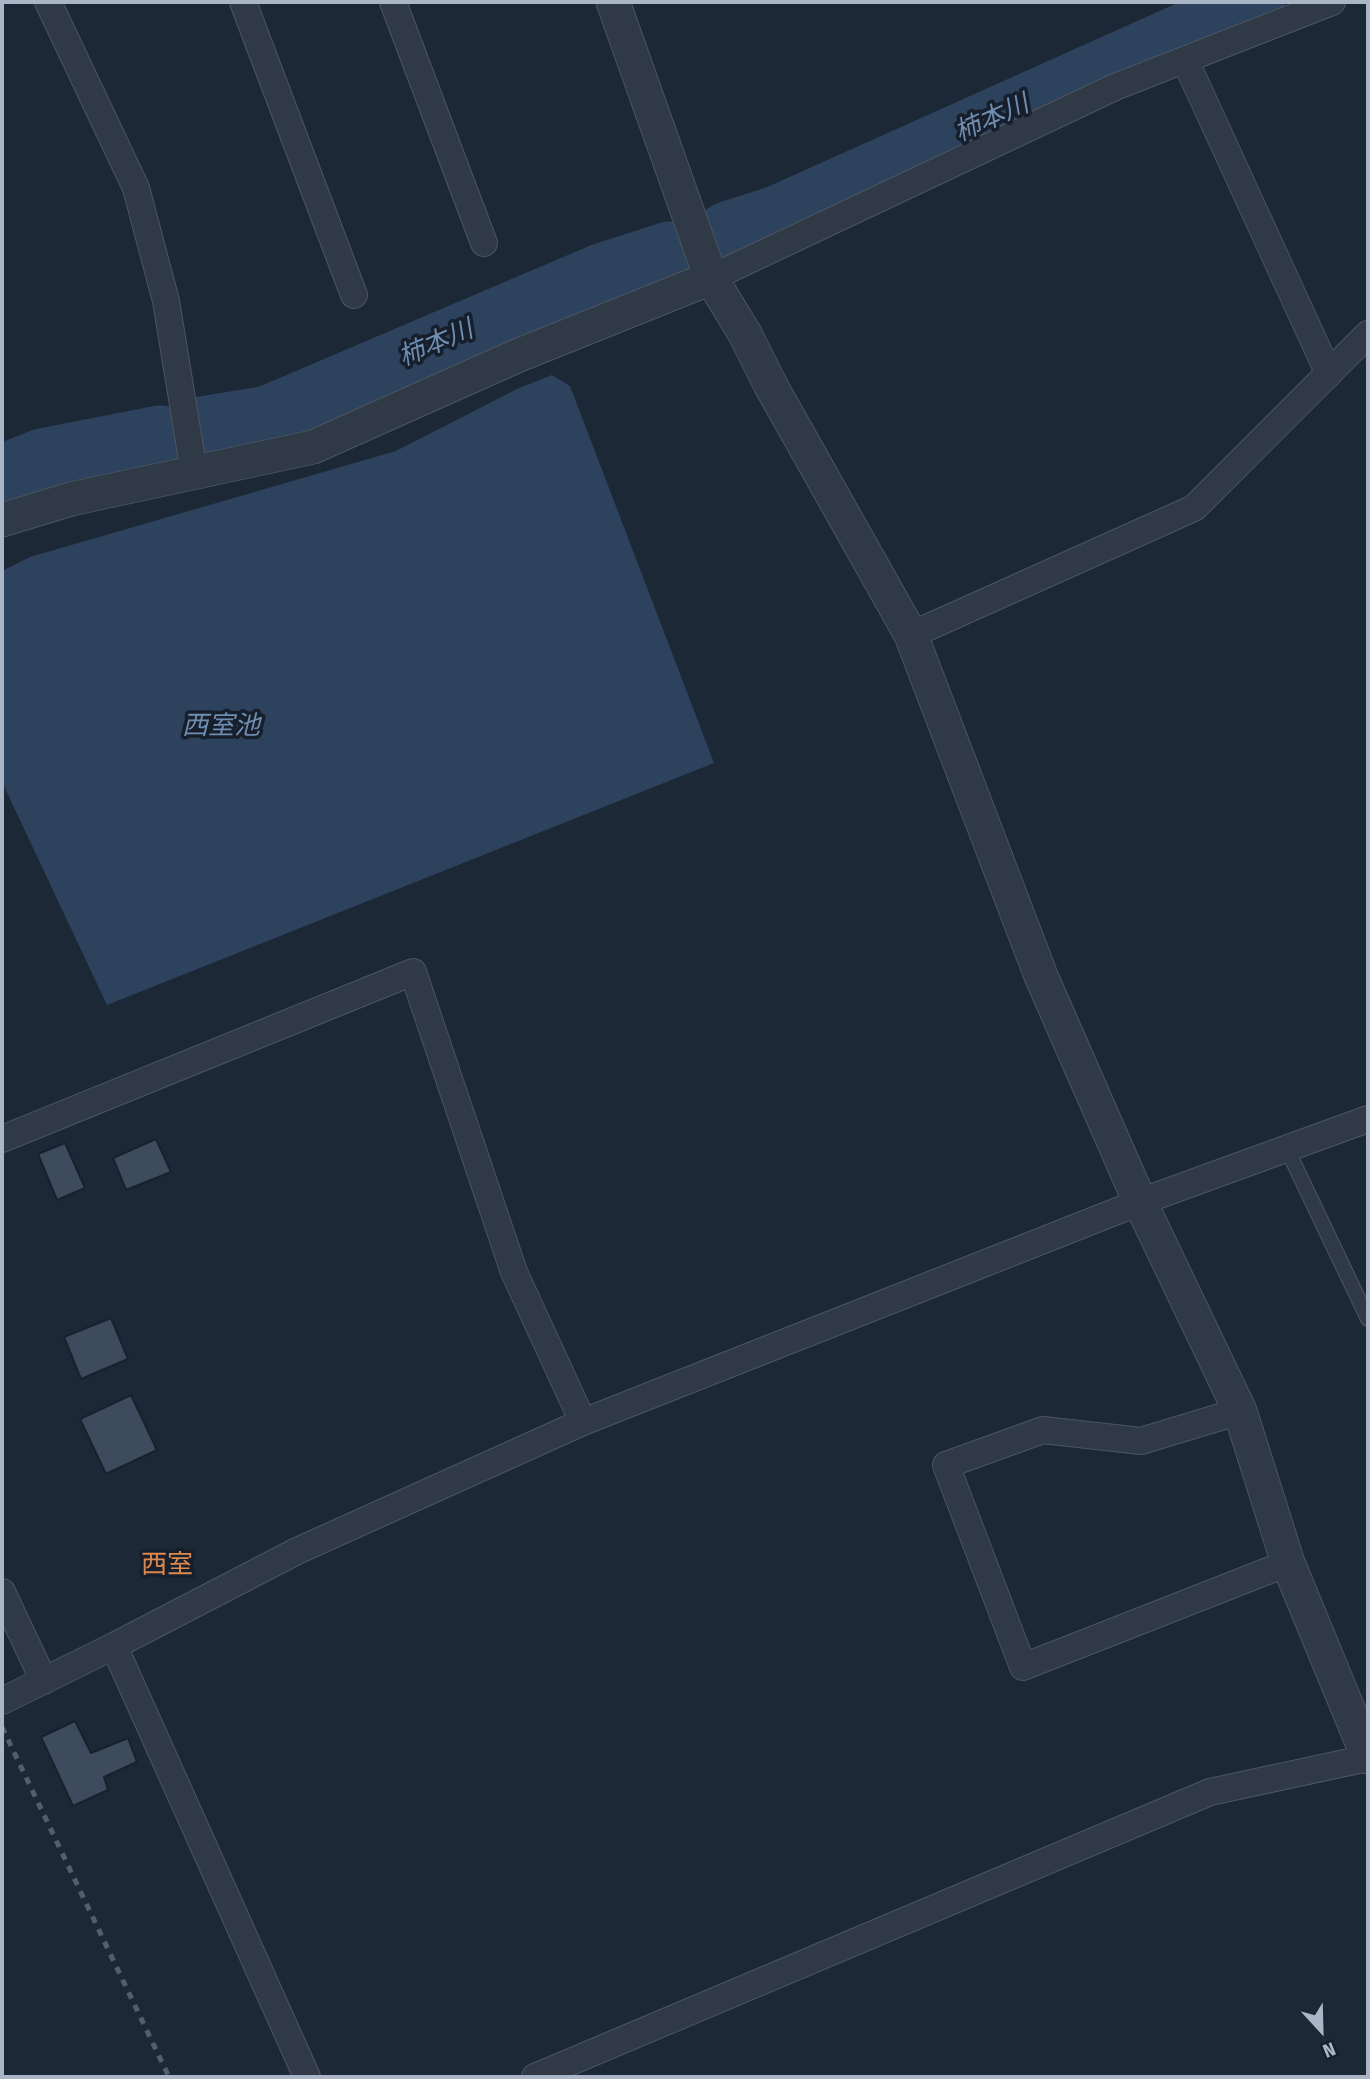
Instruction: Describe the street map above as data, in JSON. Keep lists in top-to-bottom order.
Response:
{
  "districts": ["西室"],
  "water": ["柿本川", "西室池"],
  "north": "bottom"
}
